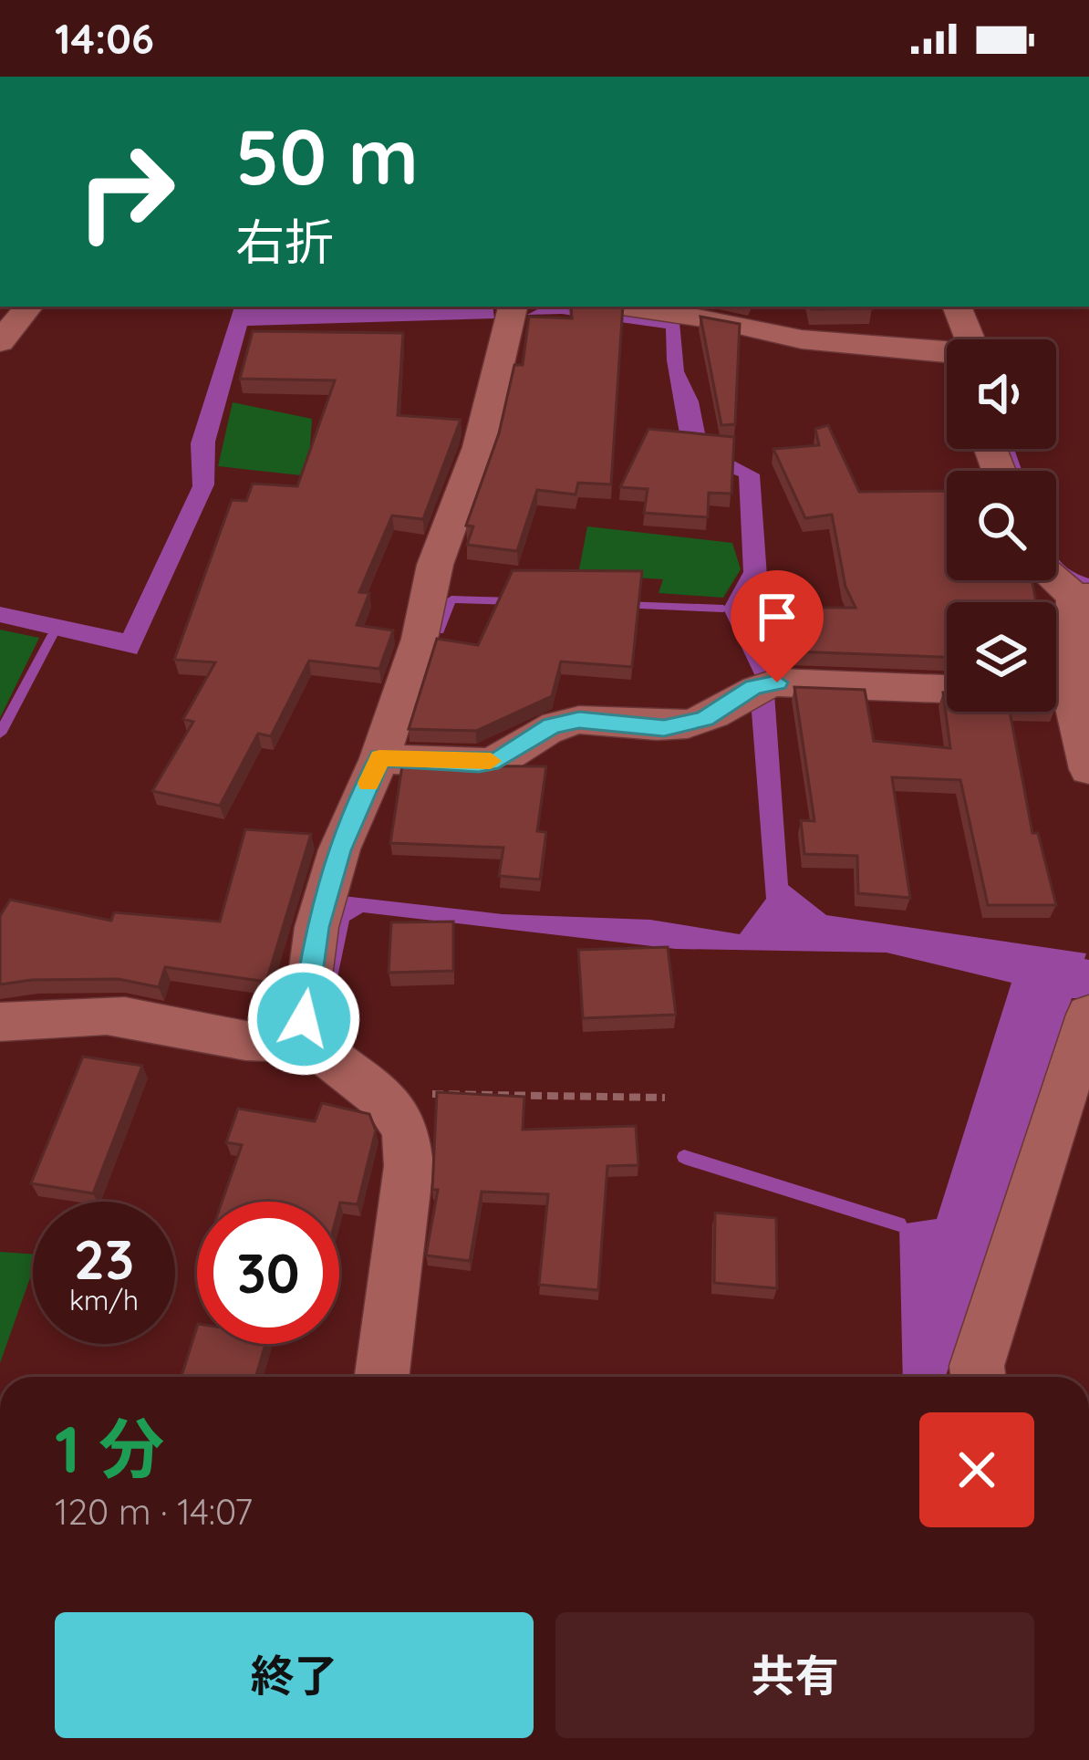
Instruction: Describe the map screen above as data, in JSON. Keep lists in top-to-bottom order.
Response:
{
  "page": {
    "status": "14:06",
    "turn": ["50 m", "右折"],
    "speed": "23 km/h",
    "limit": "30",
    "heading": ["1 分", "120 m · 14:07"],
    "buttons": ["終了", "共有"]
  }
}
